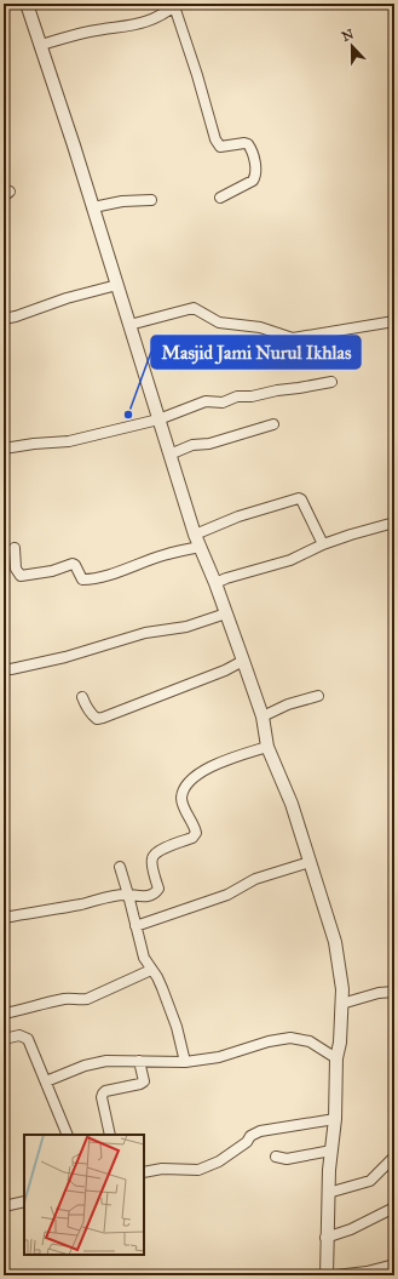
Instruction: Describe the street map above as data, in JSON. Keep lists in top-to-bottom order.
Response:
{
  "places": ["Masjid Jami Nurul Ikhlas"],
  "north": "top"
}
